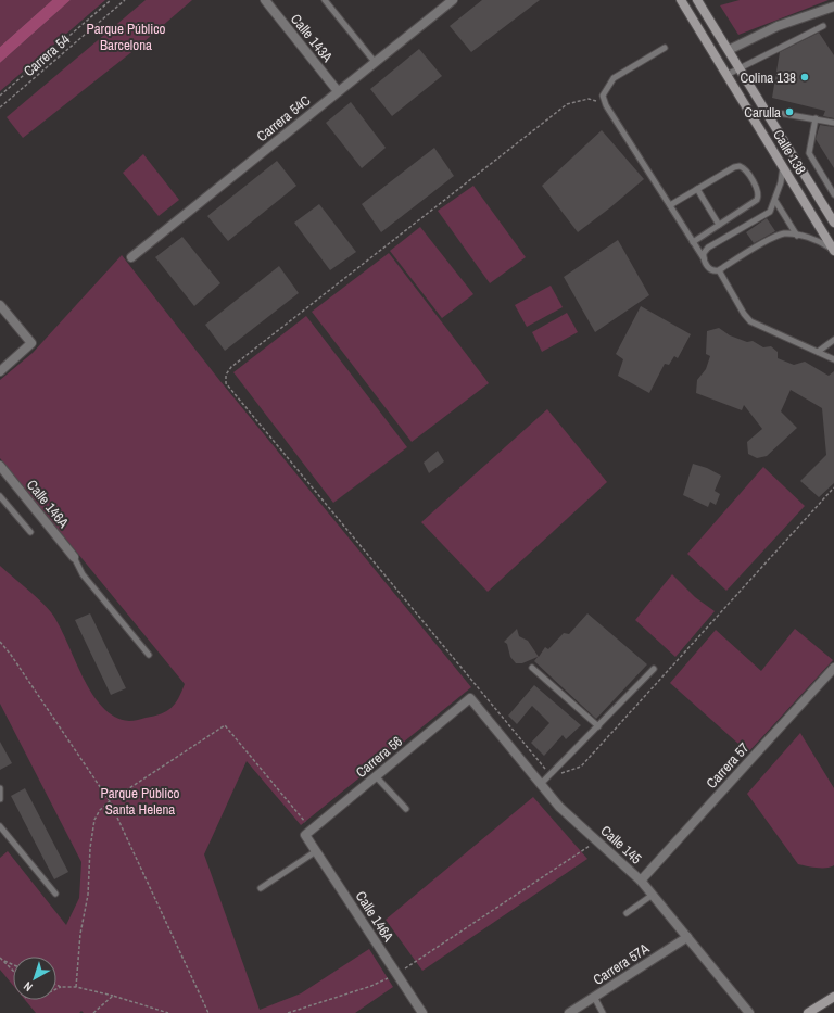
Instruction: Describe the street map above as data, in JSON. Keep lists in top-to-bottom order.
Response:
{
  "streets": {
    "main road": ["Calle 138"],
    "street": [
      "Calle 143A",
      "Carrera 54C",
      "Calle 146A",
      "Carrera 56",
      "Carrera 57",
      "Calle 145",
      "Carrera 57A"
    ],
    "path": ["Carrera 54"]
  },
  "crossings": [
    ["Calle 143A", "Carrera 54C"],
    ["Calle 146A", "Carrera 56"],
    ["Carrera 56", "Calle 145"],
    ["Carrera 57", "Calle 145"],
    ["Calle 145", "Carrera 57A"]
  ],
  "parks": ["Parque Público Barcelona", "Parque Público Santa Helena"],
  "places": ["Colina 138", "Carulla"],
  "north": "bottom left"
}
